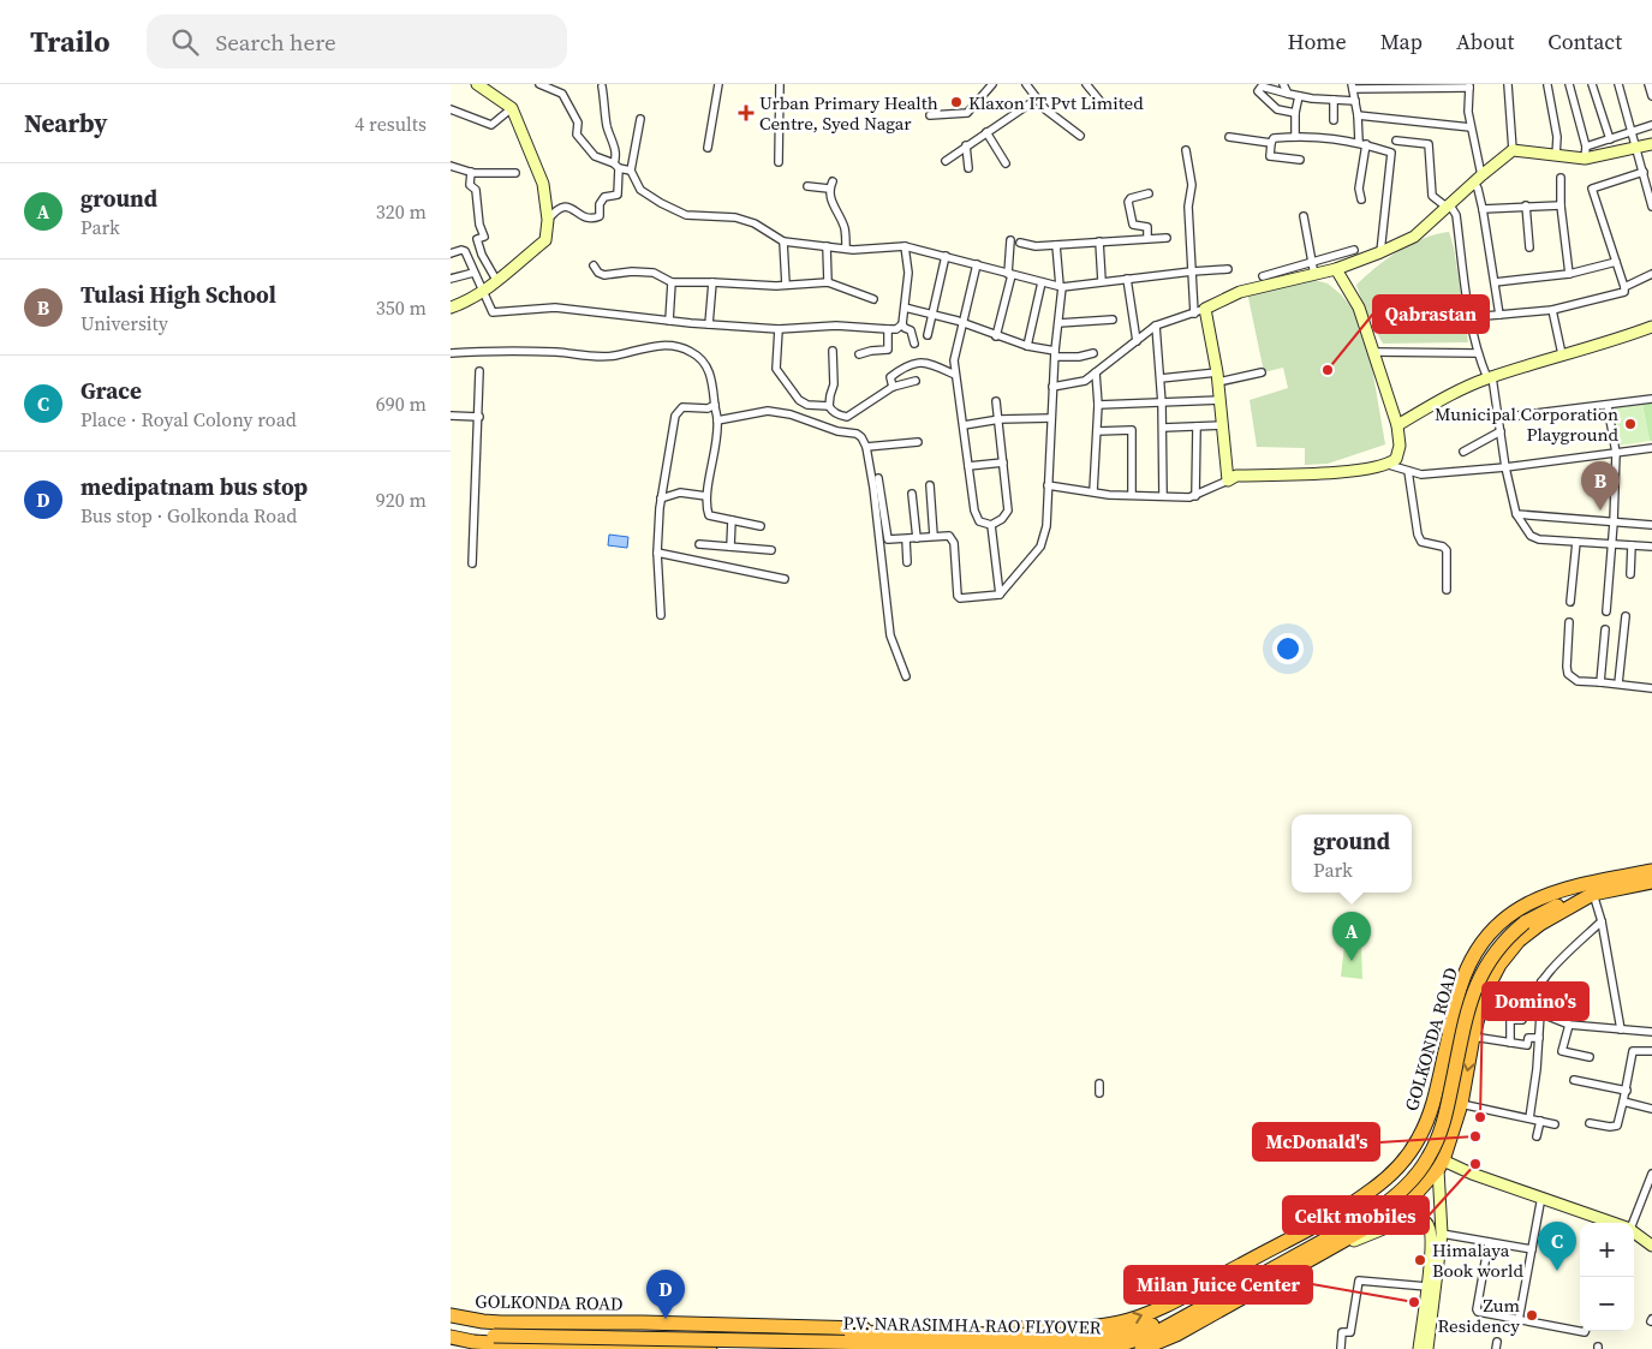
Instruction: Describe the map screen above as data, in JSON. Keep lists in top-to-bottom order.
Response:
{
  "streets": {
    "highway": ["GOLKONDA ROAD", "P.V. NARASIMHA RAO FLYOVER"]
  },
  "crossings": [
    ["GOLKONDA ROAD", "P.V. NARASIMHA RAO FLYOVER"]
  ],
  "places": {
    "other": [
      "Klaxon IT Pvt Limited",
      "Qabrastan",
      "Municipal Corporation Playground",
      "Domino's",
      "McDonald's",
      "Celkt mobiles",
      "Himalaya Book world",
      "Milan Juice Center",
      "Zum Residency"
    ],
    "health": ["Urban Primary Health Centre, Syed Nagar"]
  },
  "page": {
    "header": "Trailo",
    "search": "Search here",
    "nav": [
      "Home",
      "Map",
      "About",
      "Contact"
    ],
    "heading": ["Nearby", "4 results"],
    "list": [
      {
        "mark": "A",
        "name": "ground",
        "note": "Park",
        "value": "320 m"
      },
      {
        "mark": "B",
        "name": "Tulasi High School",
        "note": "University",
        "value": "350 m"
      },
      {
        "mark": "C",
        "name": "Grace",
        "note": "Place · Royal Colony road",
        "value": "690 m"
      },
      {
        "mark": "D",
        "name": "medipatnam bus stop",
        "note": "Bus stop · Golkonda Road",
        "value": "920 m"
      }
    ],
    "pins": [
      "B",
      "A",
      "C",
      "D"
    ],
    "popup": ["ground", "Park"],
    "map_buttons": ["+", "−"]
  }
}
